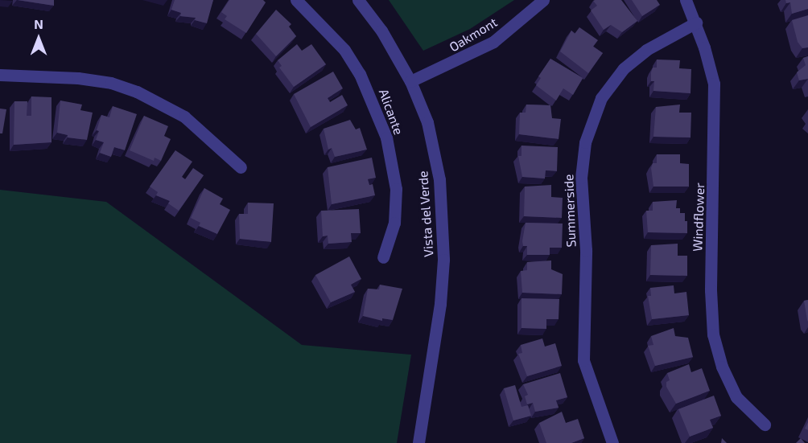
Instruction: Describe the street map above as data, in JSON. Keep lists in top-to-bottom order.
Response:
{
  "streets": {
    "street": [
      "Oakmont",
      "Alicante",
      "Summerside",
      "Vista del Verde",
      "Windflower"
    ]
  },
  "crossings": [
    ["Oakmont", "Vista del Verde"],
    ["Summerside", "Windflower"]
  ],
  "north": "top"
}
